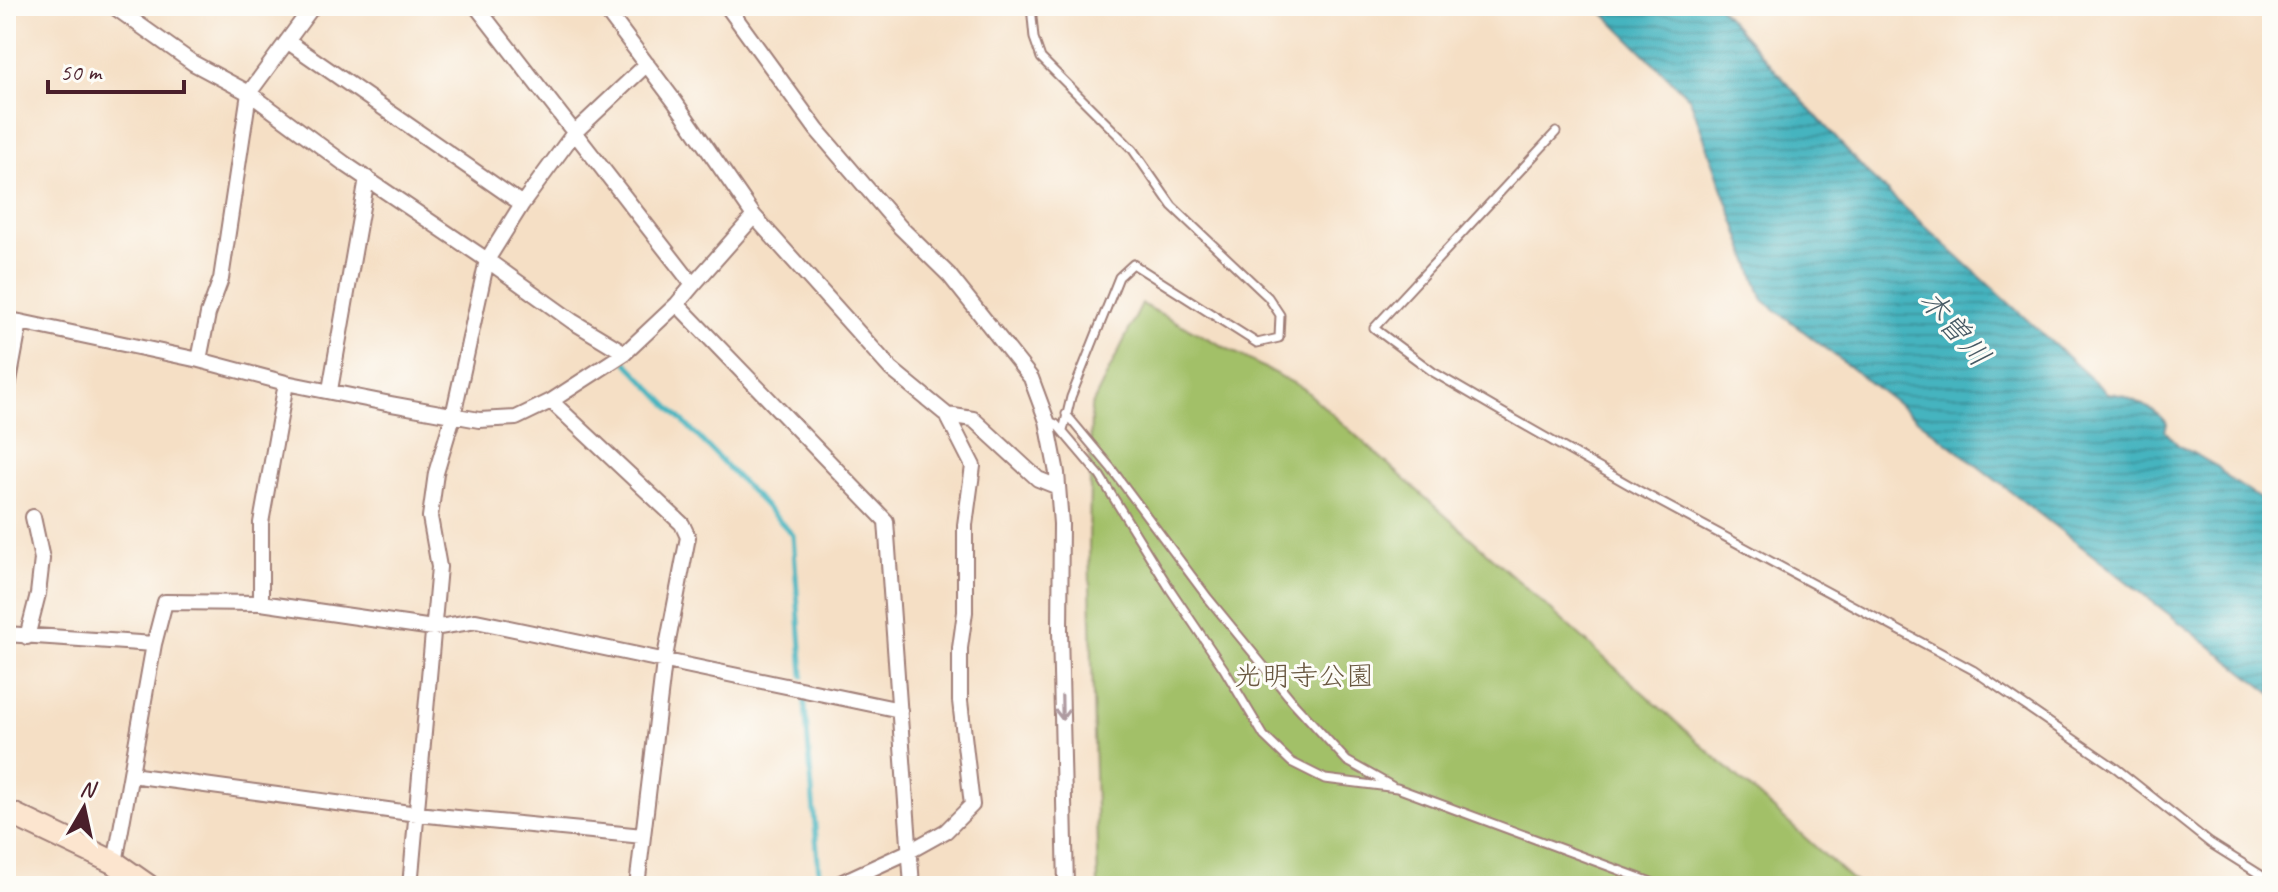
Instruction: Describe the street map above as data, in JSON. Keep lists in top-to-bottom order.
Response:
{
  "water": ["木曽川"],
  "parks": ["光明寺公園"],
  "scale_bar": "50 m",
  "north": "top"
}
